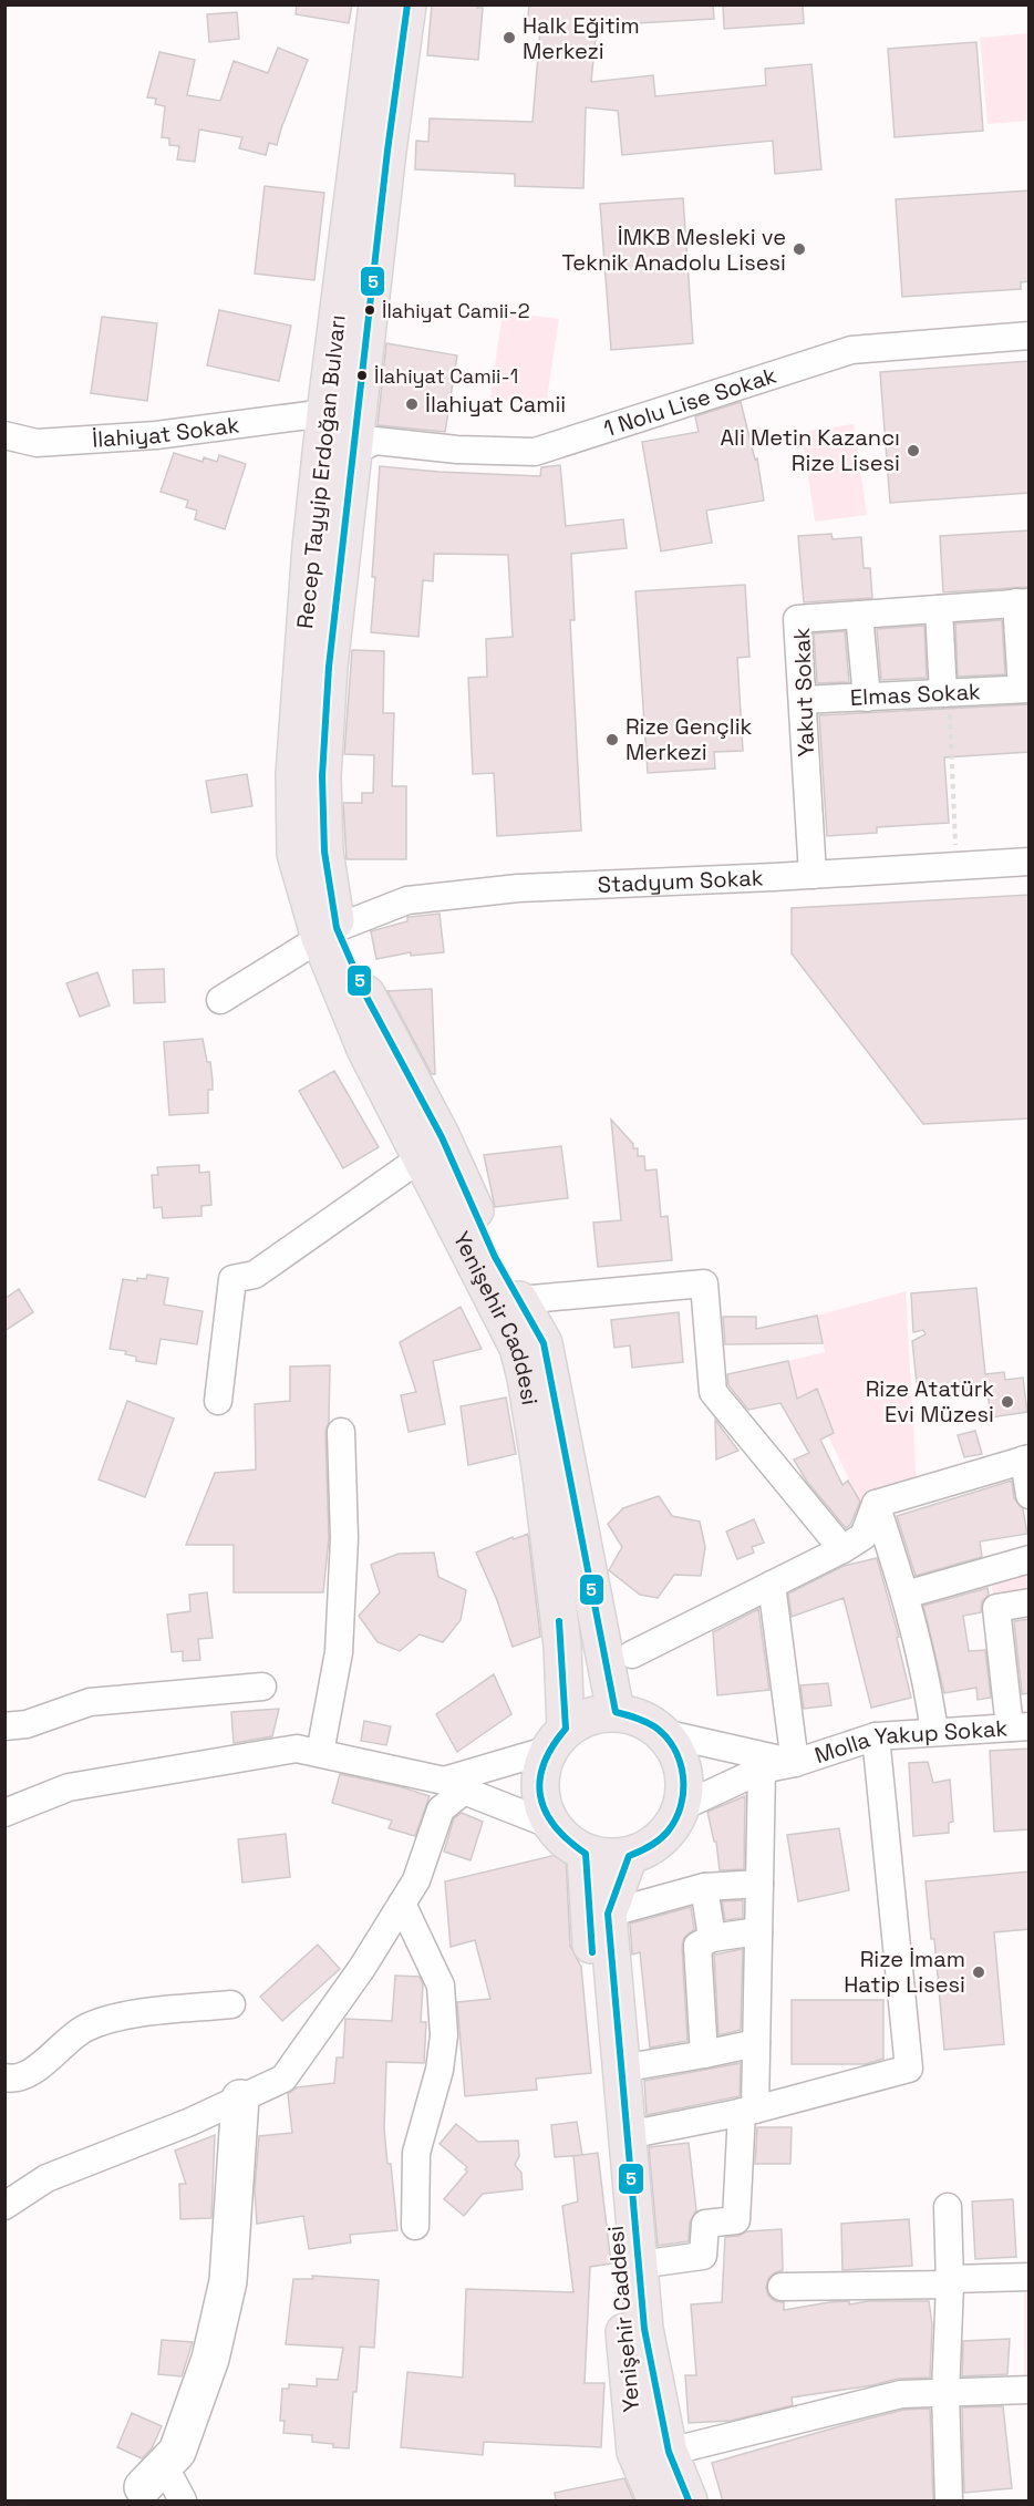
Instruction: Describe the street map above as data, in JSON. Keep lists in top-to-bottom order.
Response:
{
  "streets": {
    "main road": ["Recep Tayyip Erdoğan Bulvarı", "Yenişehir Caddesi"],
    "street": [
      "1 Nolu Lise Sokak",
      "İlahiyat Sokak",
      "Yakut Sokak",
      "Elmas Sokak",
      "Stadyum Sokak",
      "Molla Yakup Sokak"
    ]
  },
  "crossings": [
    ["1 Nolu Lise Sokak", "Recep Tayyip Erdoğan Bulvarı"],
    ["İlahiyat Sokak", "Recep Tayyip Erdoğan Bulvarı"],
    ["Recep Tayyip Erdoğan Bulvarı", "Stadyum Sokak"],
    ["Recep Tayyip Erdoğan Bulvarı", "Yenişehir Caddesi"],
    ["Yakut Sokak", "Elmas Sokak"],
    ["Yakut Sokak", "Stadyum Sokak"],
    ["Stadyum Sokak", "Yenişehir Caddesi"],
    ["Yenişehir Caddesi", "Molla Yakup Sokak"]
  ],
  "places": [
    "Halk Eğitim Merkezi",
    "İMKB Mesleki ve Teknik Anadolu Lisesi",
    "İlahiyat Camii-2",
    "İlahiyat Camii-1",
    "İlahiyat Camii",
    "Ali Metin Kazancı Rize Lisesi",
    "Rize Gençlik Merkezi",
    "Rize Atatürk Evi Müzesi",
    "Rize İmam Hatip Lisesi"
  ],
  "lines": ["transit line 5"]
}
